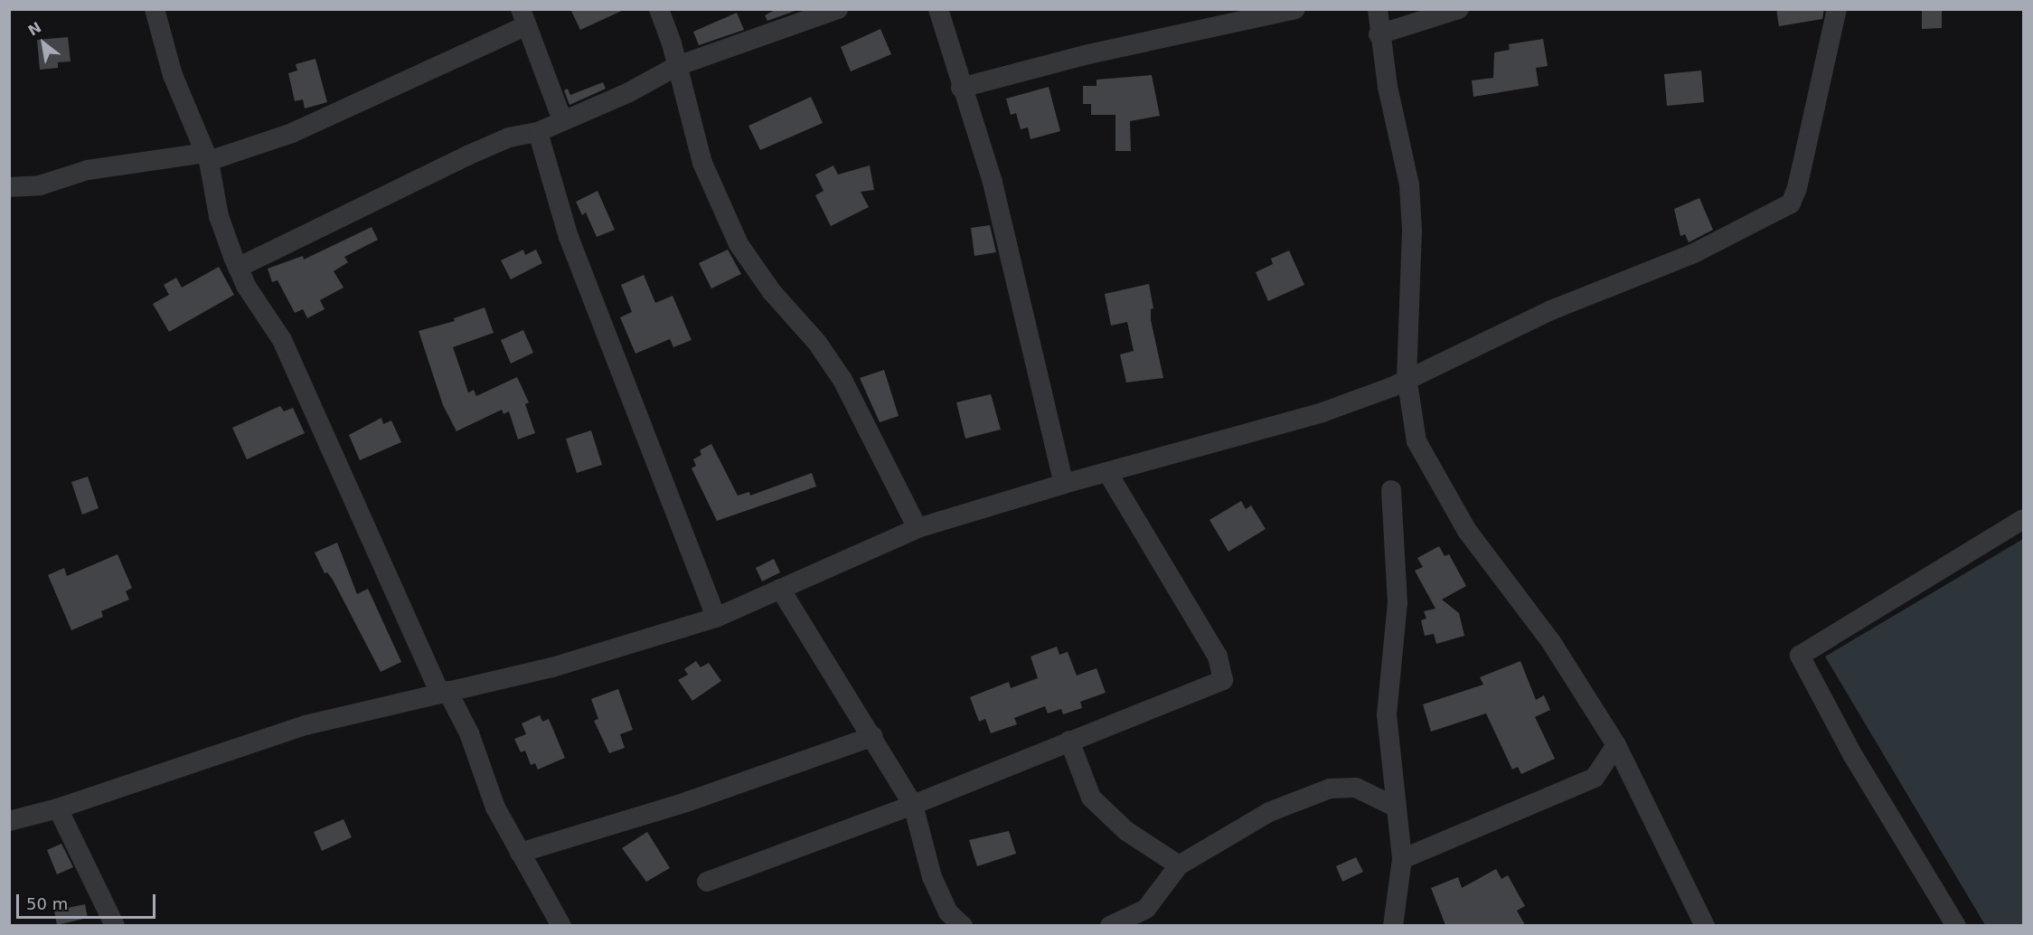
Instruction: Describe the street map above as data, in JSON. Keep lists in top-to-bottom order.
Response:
{
  "scale_bar": "50 m",
  "north": "top left"
}
